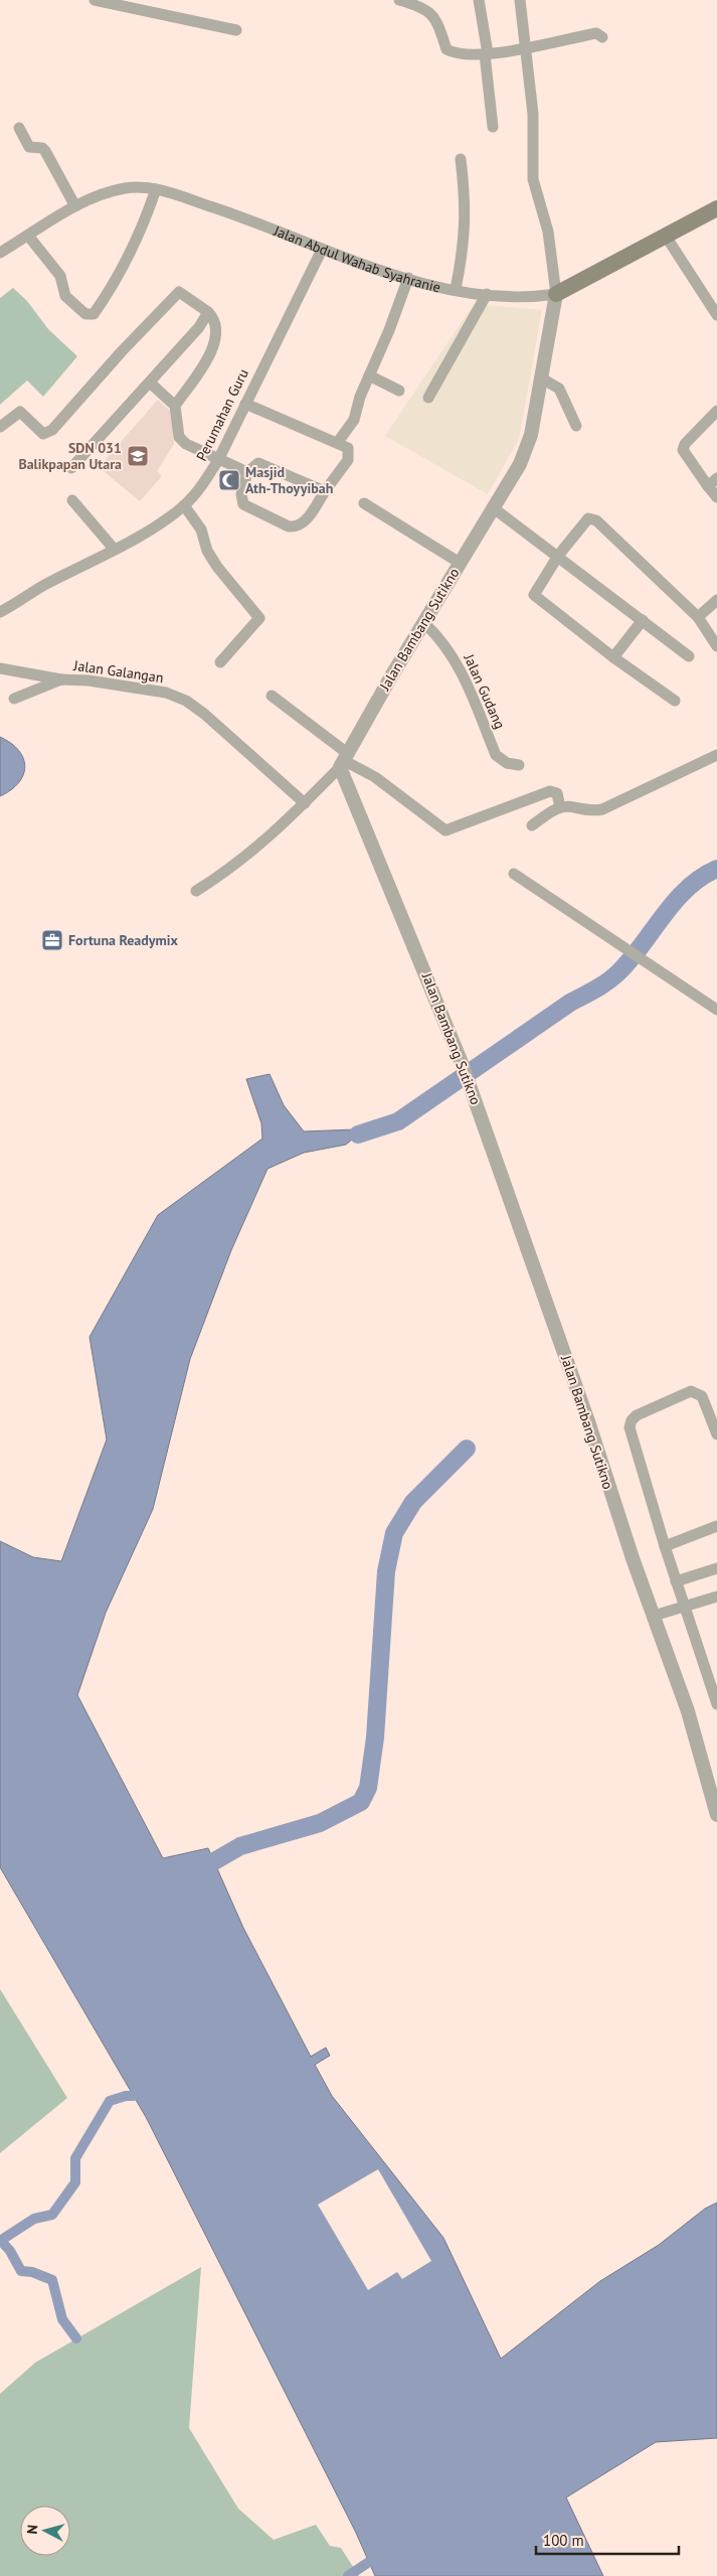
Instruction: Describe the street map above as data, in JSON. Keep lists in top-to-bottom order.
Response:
{
  "streets": {
    "main road": ["Jalan Abdul Wahab Syahranie"],
    "street": [
      "Perumahan Guru",
      "Jalan Bambang Sutikno",
      "Jalan Galangan",
      "Jalan Gudang"
    ]
  },
  "crossings": [
    ["Jalan Abdul Wahab Syahranie", "Perumahan Guru"],
    ["Jalan Abdul Wahab Syahranie", "Jalan Bambang Sutikno"],
    ["Jalan Bambang Sutikno", "Jalan Gudang"]
  ],
  "places": {
    "school or university": ["SDN 031 Balikpapan Utara"],
    "mosque": ["Masjid Ath-Thoyyibah"],
    "office": ["Fortuna Readymix"]
  },
  "scale_bar": "100 m",
  "north": "left"
}
